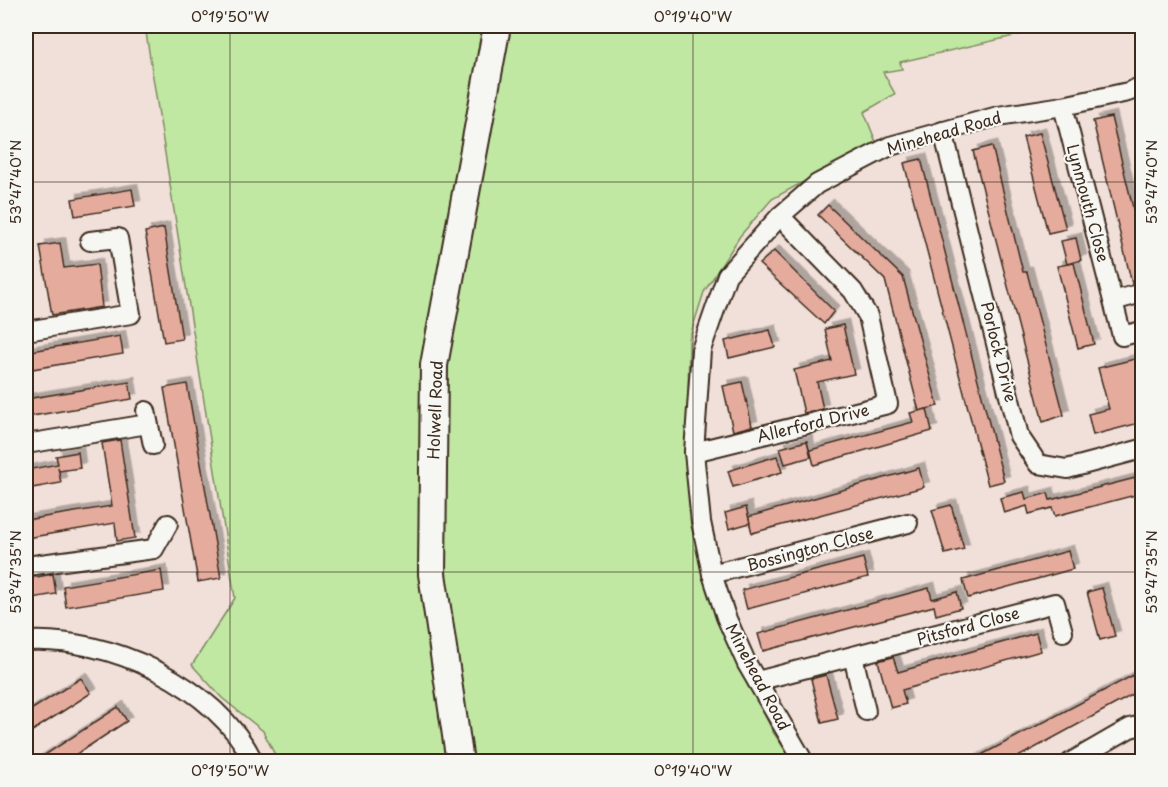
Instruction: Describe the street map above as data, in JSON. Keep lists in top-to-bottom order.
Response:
{
  "streets": {
    "street": [
      "Minehead Road",
      "Lynmouth Close",
      "Porlock Drive",
      "Holwell Road",
      "Allerford Drive",
      "Bossington Close",
      "Pitsford Close"
    ]
  },
  "crossings": [
    ["Minehead Road", "Lynmouth Close"],
    ["Minehead Road", "Porlock Drive"],
    ["Minehead Road", "Allerford Drive"],
    ["Minehead Road", "Bossington Close"],
    ["Minehead Road", "Pitsford Close"]
  ],
  "coordinates": [
    "0°19'50\"W",
    "0°19'40\"W",
    "53°47'40\"N",
    "53°47'35\"N"
  ]
}
